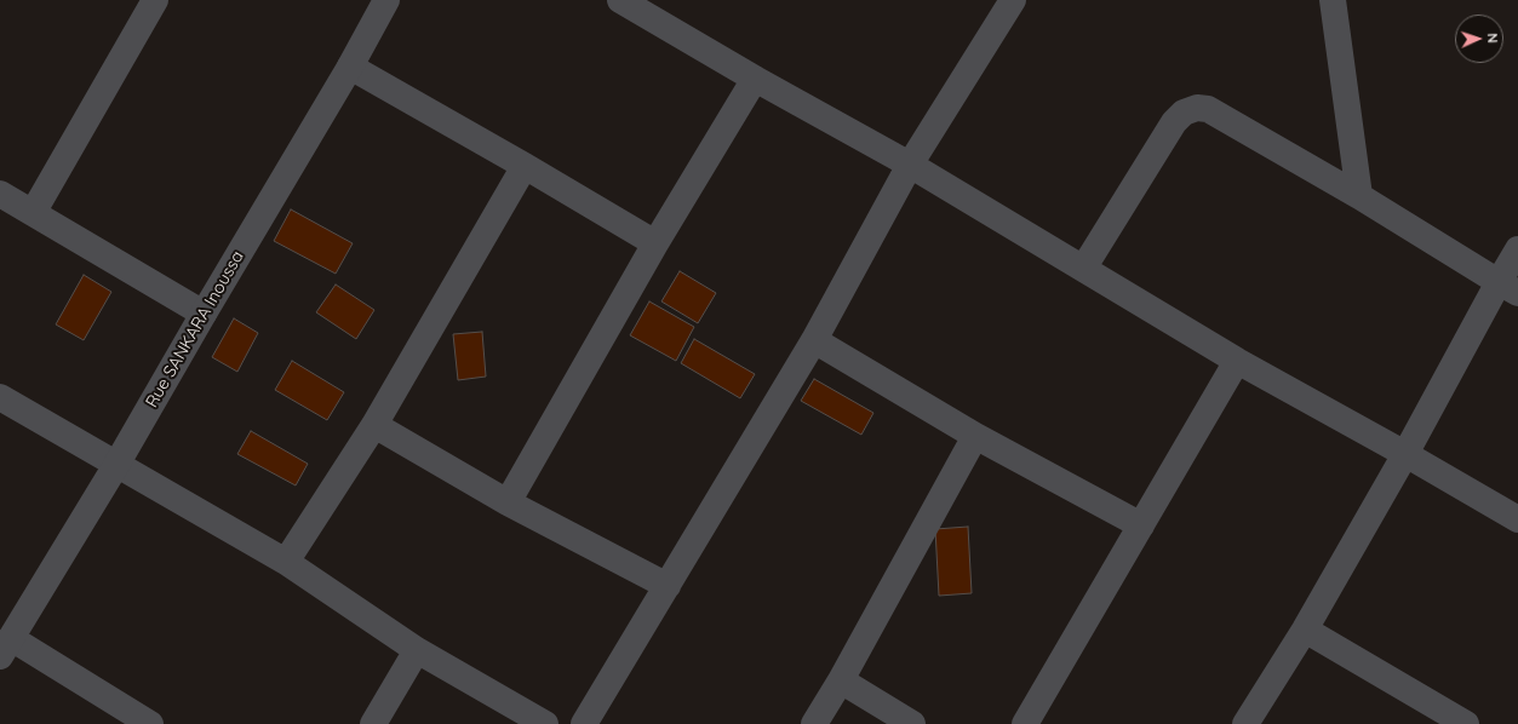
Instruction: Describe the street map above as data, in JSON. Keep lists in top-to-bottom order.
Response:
{
  "streets": {
    "street": ["Rue SANKARA Inoussa"]
  },
  "north": "right"
}
